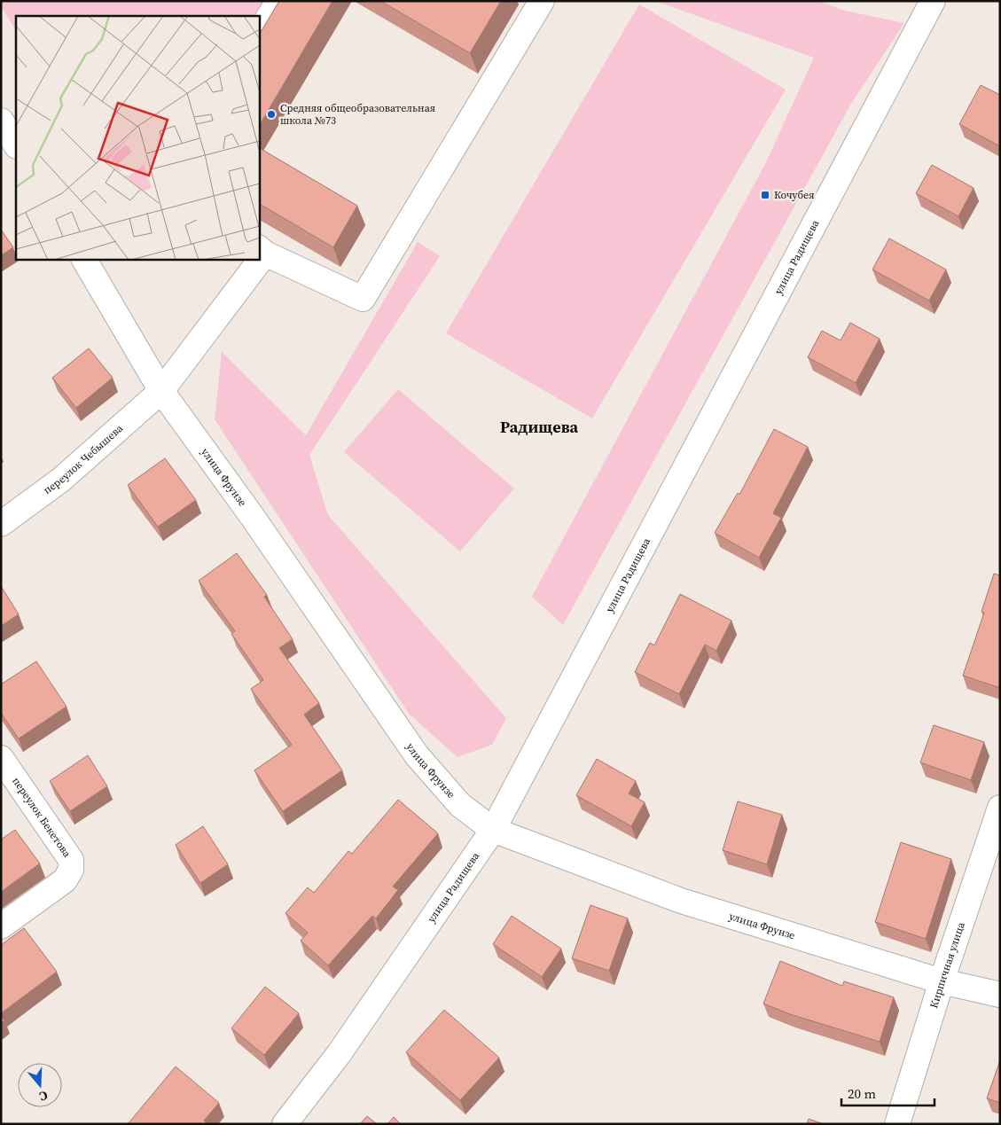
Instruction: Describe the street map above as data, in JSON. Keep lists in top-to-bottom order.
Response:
{
  "streets": {
    "street": [
      "улица Радищева",
      "переулок Чебышева",
      "улица Фрунзе",
      "переулок Бекетова",
      "Кирпичная улица"
    ]
  },
  "crossings": [
    ["улица Радищева", "улица Фрунзе"],
    ["переулок Чебышева", "улица Фрунзе"],
    ["улица Фрунзе", "Кирпичная улица"]
  ],
  "districts": ["Радищева"],
  "places": {
    "other": ["Средняя общеобразовательная школа №73"],
    "transit": ["Кочубея"]
  },
  "scale_bar": "20 m",
  "north": "bottom"
}
